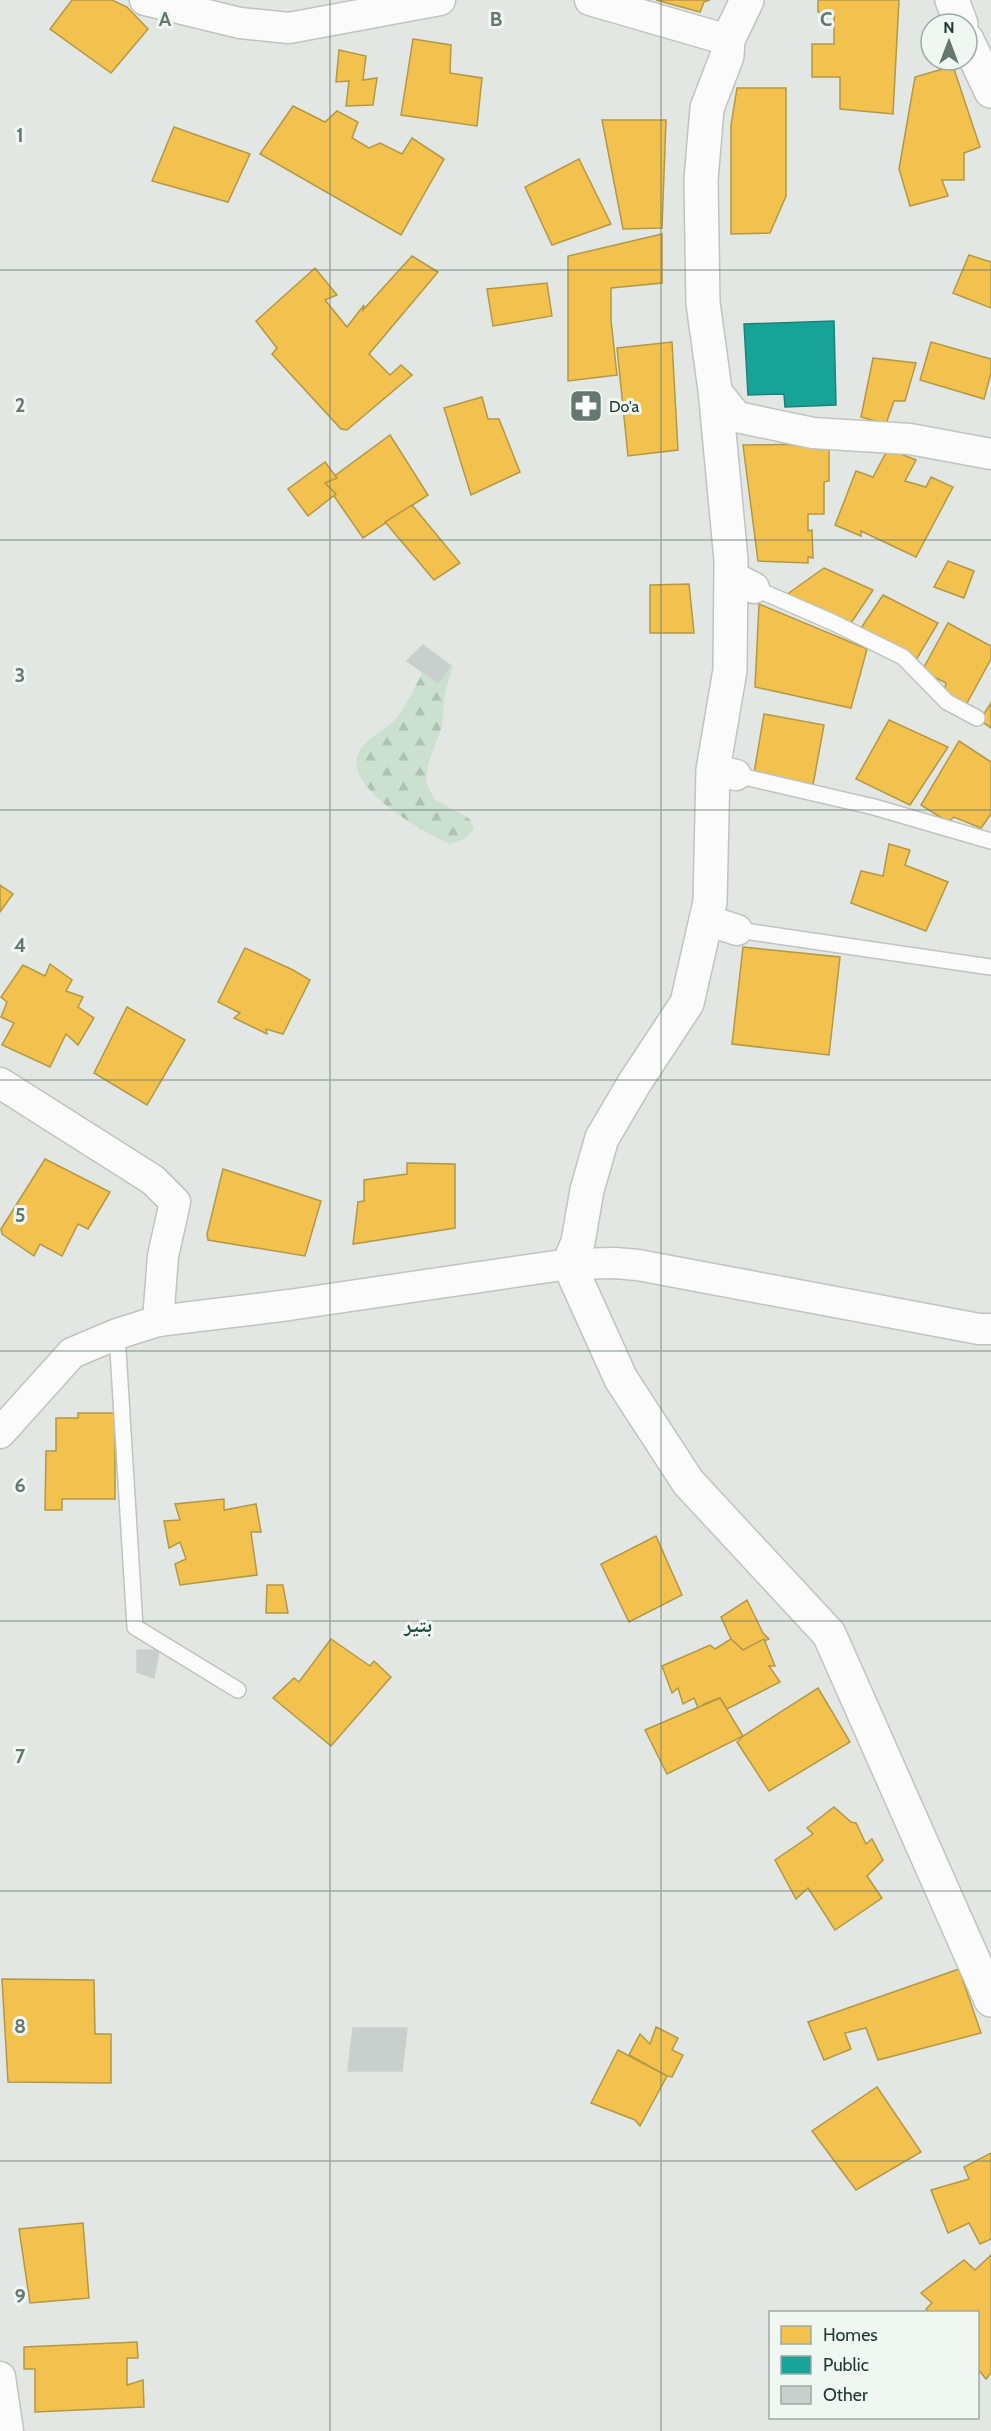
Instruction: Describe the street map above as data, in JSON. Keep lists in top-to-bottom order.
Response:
{
  "districts": ["بتير"],
  "places": {
    "pharmacy": ["Do'a"]
  },
  "legend": ["Homes", "Public", "Other"],
  "north": "top",
  "grid": {
    "columns": ["A", "B", "C"],
    "rows": [
      "1",
      "2",
      "3",
      "4",
      "5",
      "6",
      "7",
      "8",
      "9"
    ]
  }
}
